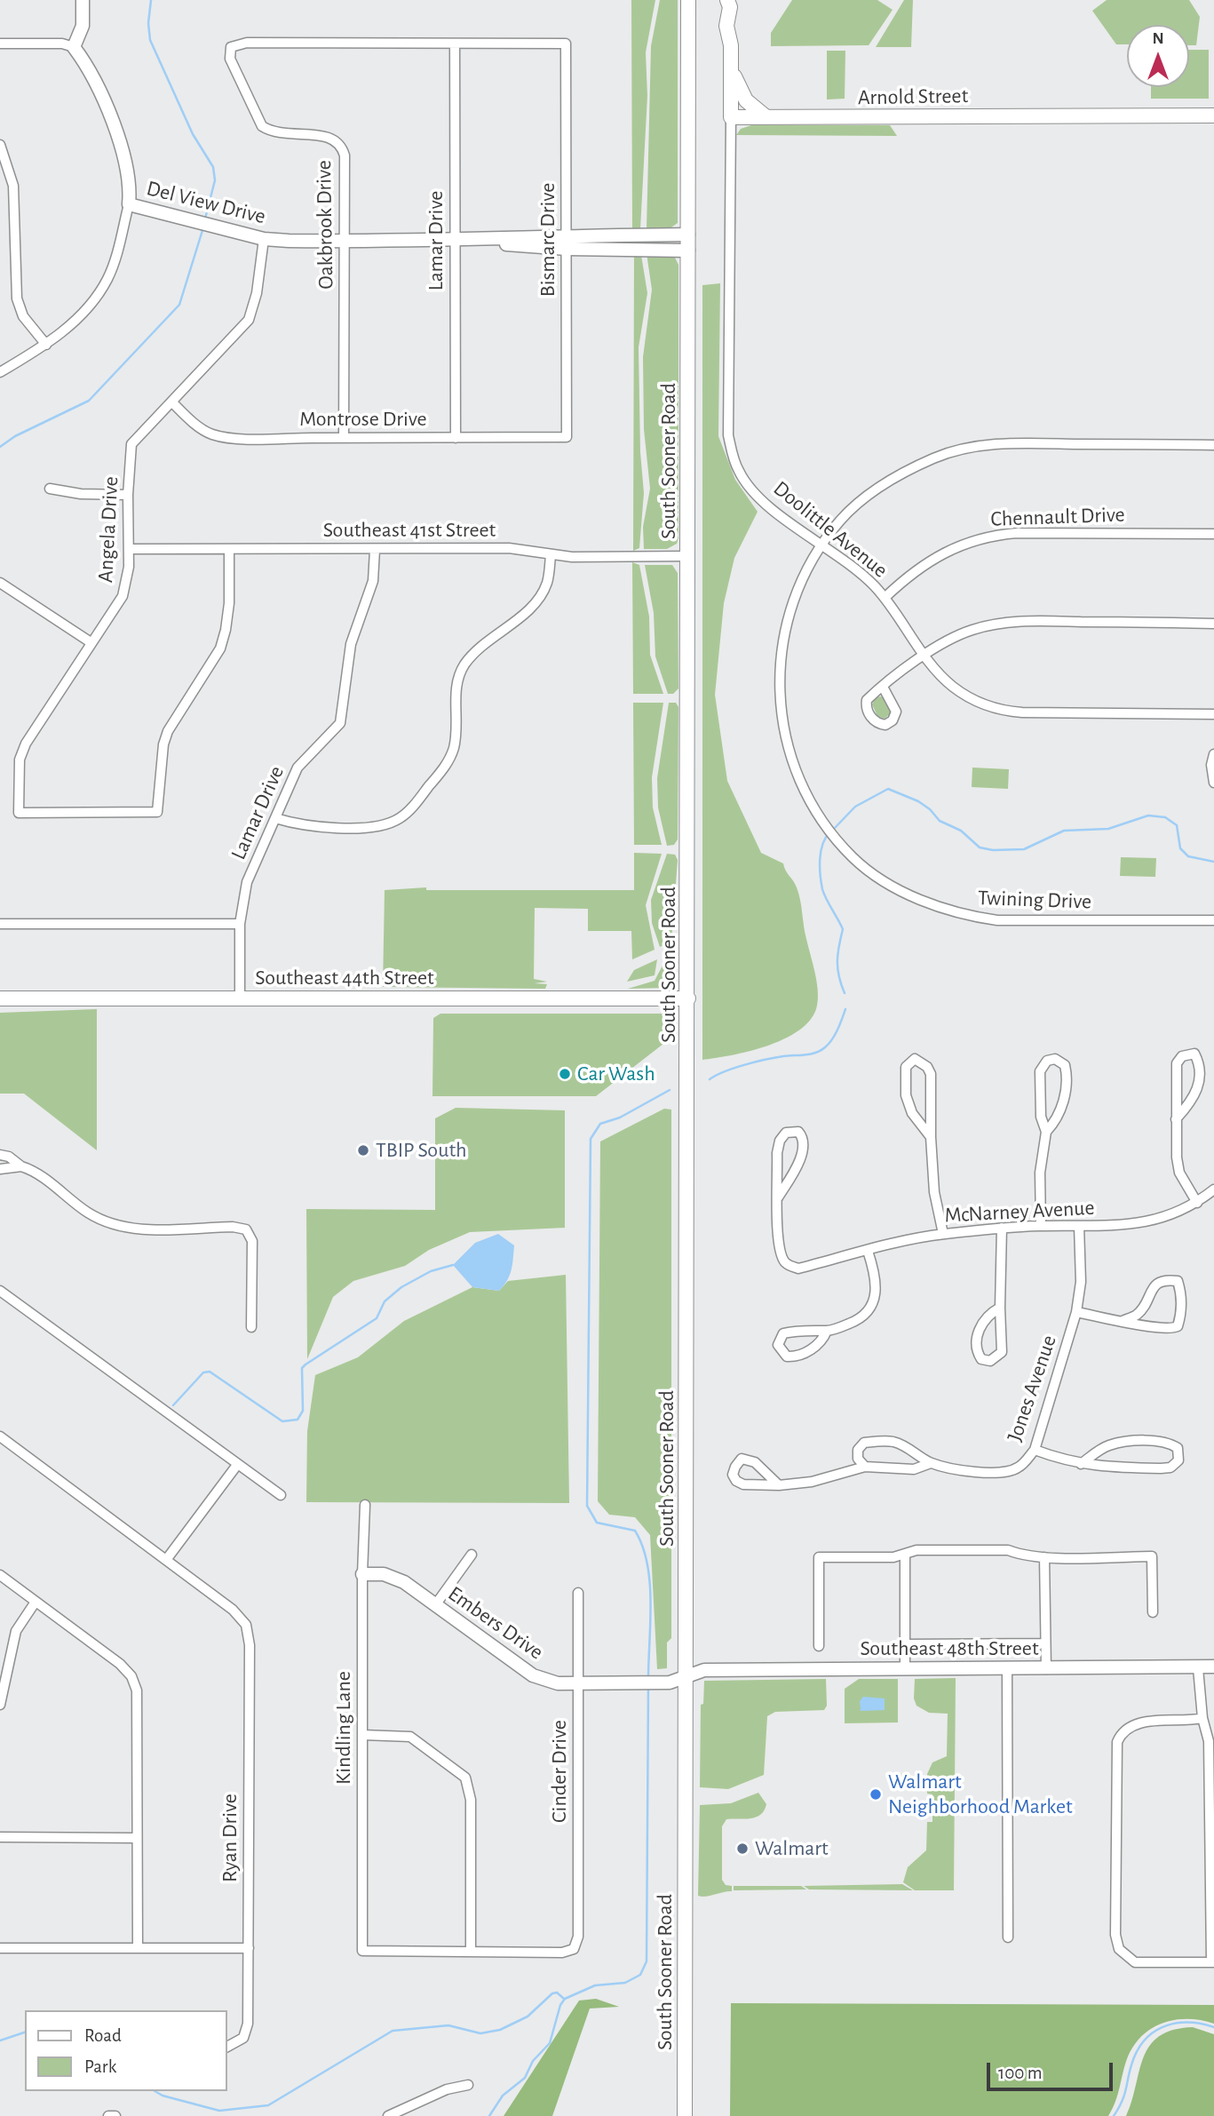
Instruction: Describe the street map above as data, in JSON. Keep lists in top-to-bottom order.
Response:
{
  "streets": {
    "main road": ["Arnold Street", "South Sooner Road", "Southeast 44th Street"],
    "street": [
      "Del View Drive",
      "Oakbrook Drive",
      "Bismarc Drive",
      "Lamar Drive",
      "Montrose Drive",
      "Chennault Drive",
      "Angela Drive",
      "Doolittle Avenue",
      "Southeast 41st Street",
      "Twining Drive",
      "McNarney Avenue",
      "Jones Avenue",
      "Embers Drive",
      "Southeast 48th Street",
      "Kindling Lane",
      "Cinder Drive",
      "Ryan Drive"
    ]
  },
  "crossings": [
    ["Arnold Street", "Doolittle Avenue"],
    ["Del View Drive", "Oakbrook Drive"],
    ["Del View Drive", "Bismarc Drive"],
    ["Del View Drive", "Lamar Drive"],
    ["Del View Drive", "South Sooner Road"],
    ["Del View Drive", "Angela Drive"],
    ["Oakbrook Drive", "Bismarc Drive"],
    ["Oakbrook Drive", "Lamar Drive"],
    ["Oakbrook Drive", "Montrose Drive"],
    ["Bismarc Drive", "Lamar Drive"],
    ["Bismarc Drive", "Montrose Drive"],
    ["Lamar Drive", "Montrose Drive"],
    ["Lamar Drive", "Southeast 41st Street"],
    ["Lamar Drive", "Southeast 44th Street"],
    ["Montrose Drive", "Angela Drive"],
    ["South Sooner Road", "Southeast 41st Street"],
    ["South Sooner Road", "Southeast 44th Street"],
    ["South Sooner Road", "Embers Drive"],
    ["South Sooner Road", "Southeast 48th Street"],
    ["Chennault Drive", "Doolittle Avenue"],
    ["Angela Drive", "Southeast 41st Street"],
    ["Doolittle Avenue", "Twining Drive"],
    ["McNarney Avenue", "Jones Avenue"],
    ["Embers Drive", "Southeast 48th Street"],
    ["Embers Drive", "Kindling Lane"],
    ["Embers Drive", "Cinder Drive"],
    ["Kindling Lane", "Cinder Drive"]
  ],
  "places": [
    "Car Wash",
    "TBIP South",
    "Walmart Neighborhood Market",
    "Walmart"
  ],
  "legend": ["Road", "Park"],
  "scale_bar": "100 m",
  "north": "top"
}
